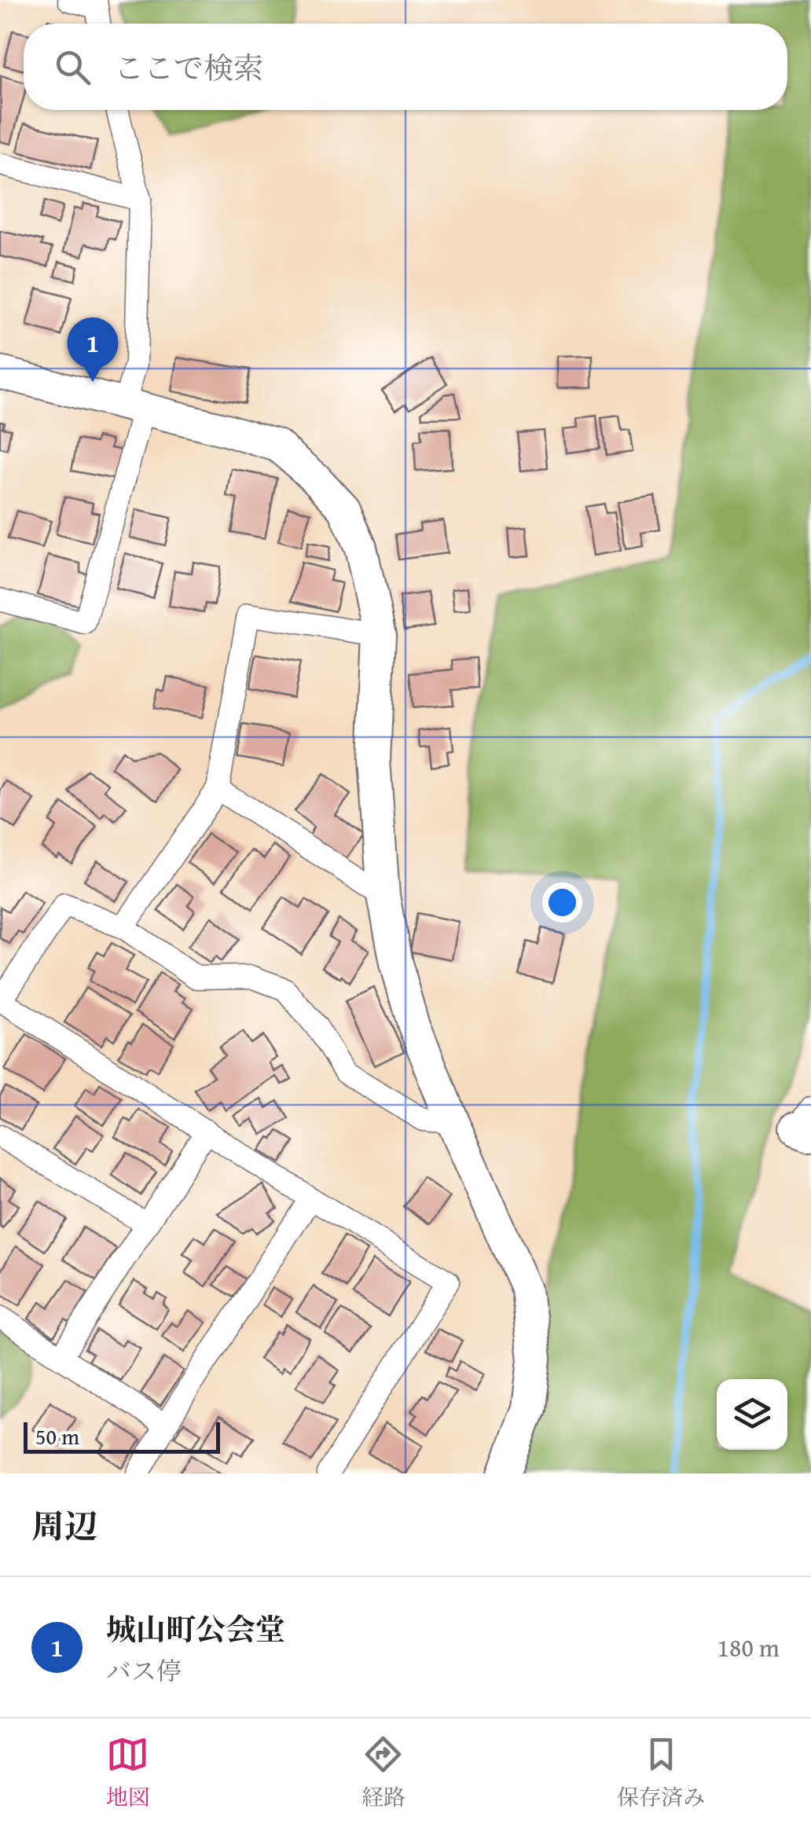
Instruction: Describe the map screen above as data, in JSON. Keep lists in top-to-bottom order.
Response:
{
  "scale_bar": "50 m",
  "page": {
    "search": "ここで検索",
    "pins": "1",
    "scale": "50 m",
    "heading": "周辺",
    "list": [
      {
        "mark": "1",
        "name": "城山町公会堂",
        "note": "バス停",
        "value": "180 m"
      }
    ],
    "nav": ["地図", "経路", "保存済み"]
  }
}
